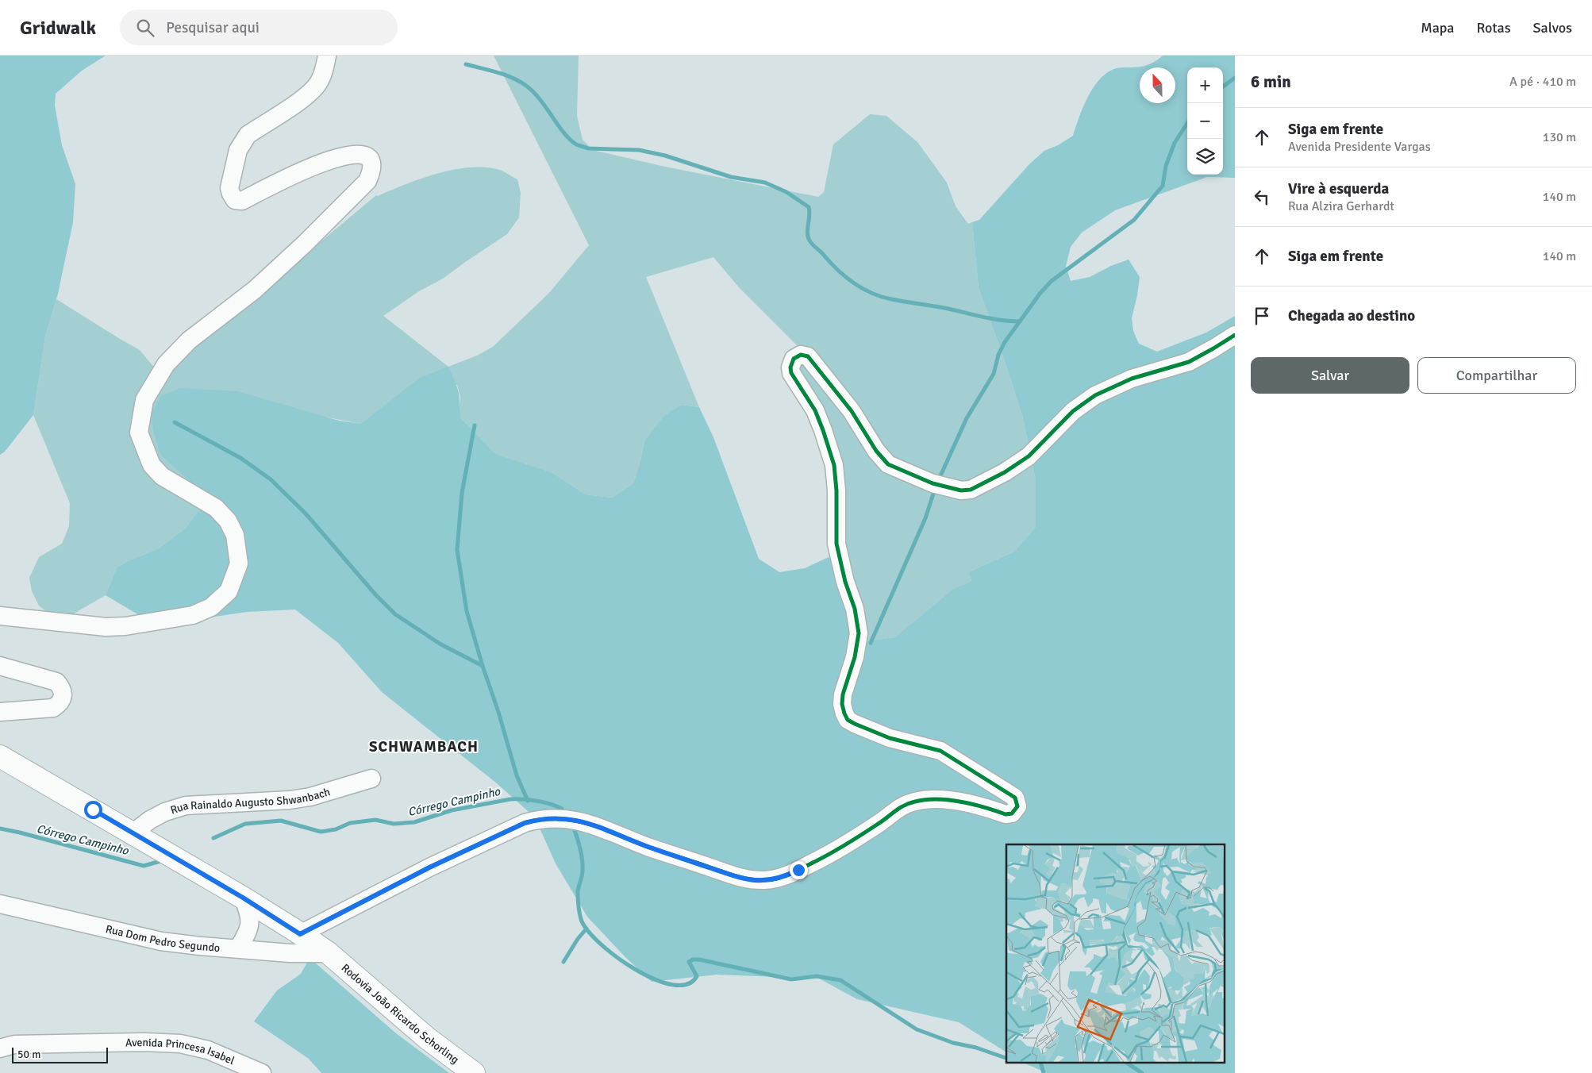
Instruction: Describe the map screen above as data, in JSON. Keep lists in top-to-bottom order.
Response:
{
  "streets": {
    "main road": ["Rodovia João Ricardo Schorling"],
    "street": ["Rua Rainaldo Augusto Shwanbach", "Rua Dom Pedro Segundo", "Avenida Princesa Isabel"]
  },
  "crossings": [
    ["Rua Rainaldo Augusto Shwanbach", "Rodovia João Ricardo Schorling"],
    ["Rua Dom Pedro Segundo", "Rodovia João Ricardo Schorling"]
  ],
  "districts": ["SCHWAMBACH"],
  "water": ["Córrego Campinho"],
  "scale_bar": "50 m",
  "north": "top",
  "page": {
    "header": "Gridwalk",
    "search": "Pesquisar aqui",
    "nav": ["Mapa", "Rotas", "Salvos"],
    "heading": ["6 min", "A pé · 410 m"],
    "map_buttons": ["+", "−"],
    "list": [
      ["Siga em frente", "Avenida Presidente Vargas", "130 m"],
      ["Vire à esquerda", "Rua Alzira Gerhardt", "140 m"],
      ["Siga em frente", "140 m"],
      "Chegada ao destino"
    ],
    "buttons": ["Salvar", "Compartilhar"],
    "scale": "50 m"
  }
}
